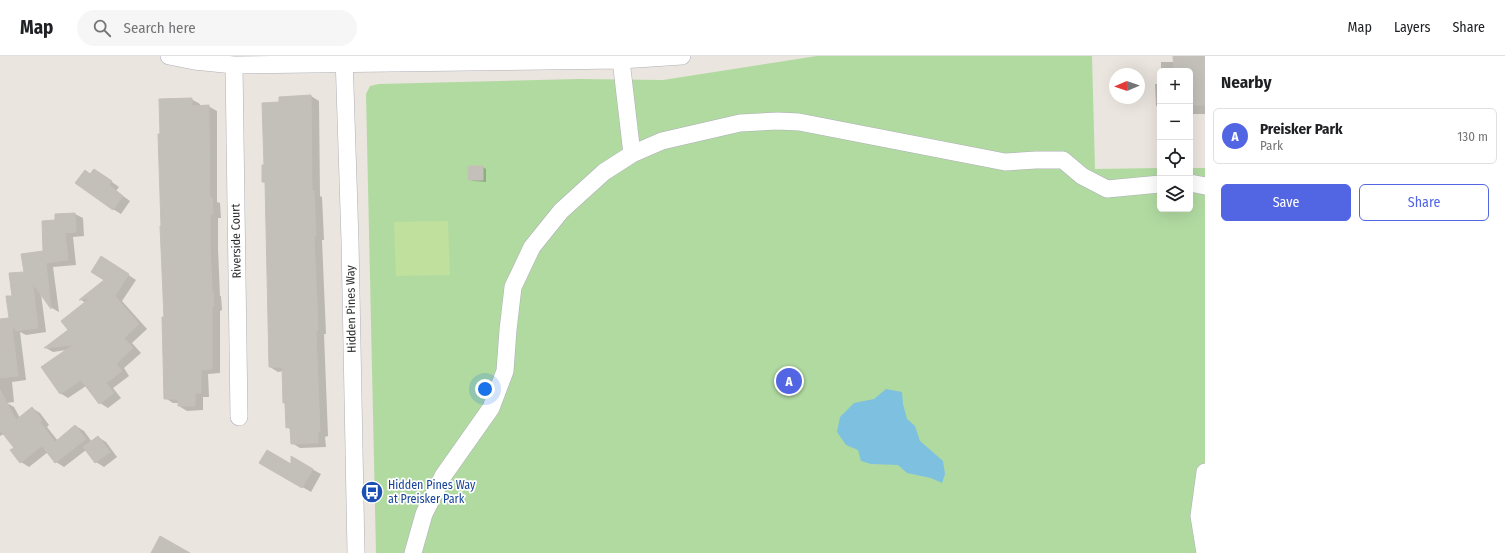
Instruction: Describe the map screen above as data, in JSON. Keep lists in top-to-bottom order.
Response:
{
  "streets": {
    "street": ["Riverside Court", "Hidden Pines Way"]
  },
  "places": {
    "bus stop": ["Hidden Pines Way at Preisker Park"]
  },
  "north": "left",
  "page": {
    "header": "Map",
    "search": "Search here",
    "nav": ["Map", "Layers", "Share"],
    "heading": "Nearby",
    "map_buttons": ["+", "−"],
    "list": [
      {
        "mark": "A",
        "name": "Preisker Park",
        "note": "Park",
        "value": "130 m"
      }
    ],
    "buttons": ["Save", "Share"],
    "pins": "A"
  }
}
